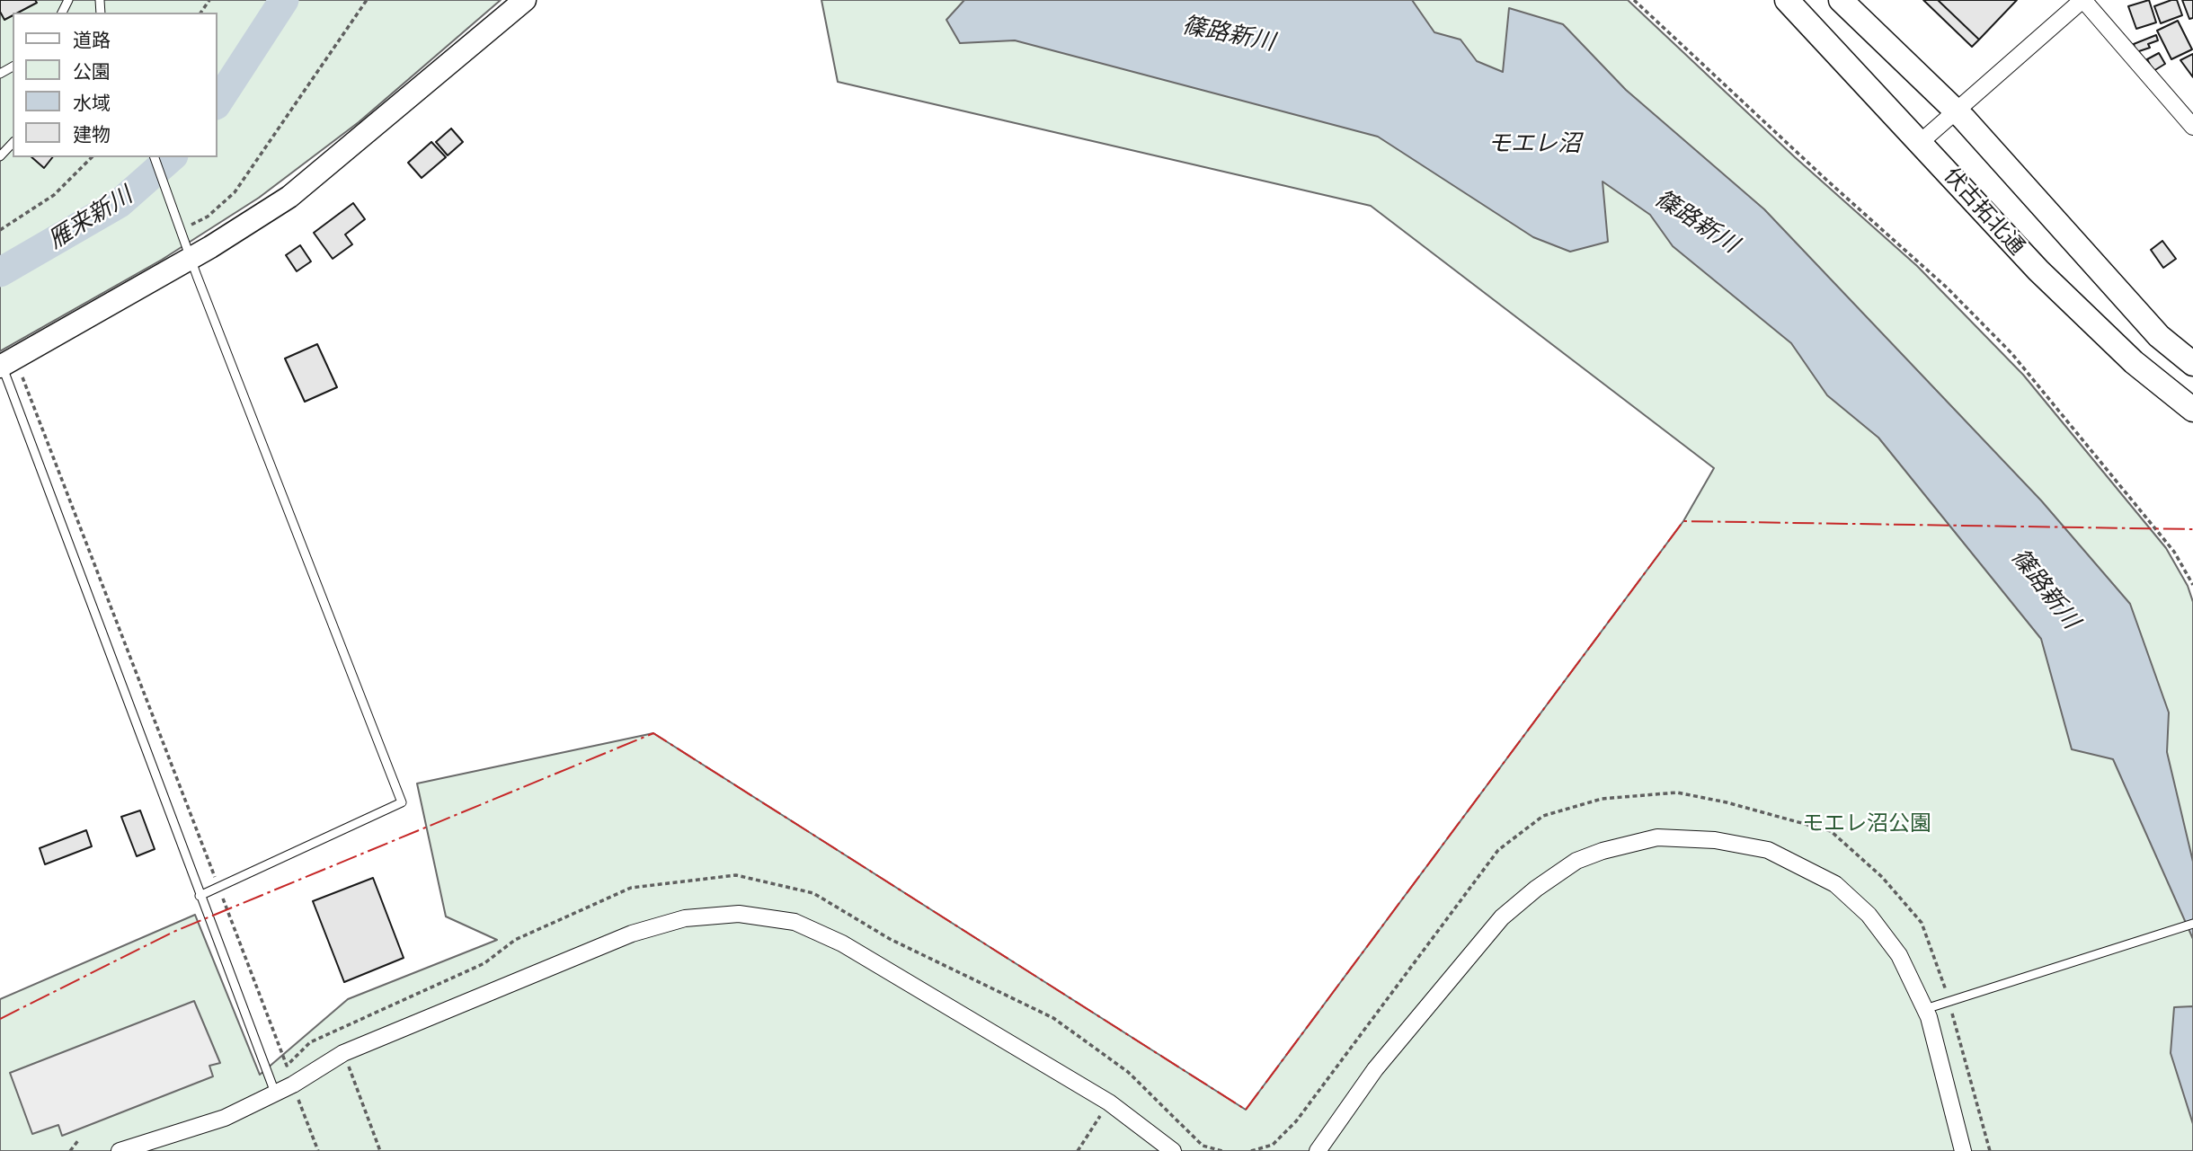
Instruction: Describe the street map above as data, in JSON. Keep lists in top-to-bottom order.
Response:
{
  "streets": {
    "main road": ["伏古拓北通"]
  },
  "water": ["篠路新川", "モエレ沼", "雁来新川"],
  "parks": ["モエレ沼公園"],
  "legend": [
    "道路",
    "公園",
    "水域",
    "建物"
  ]
}
